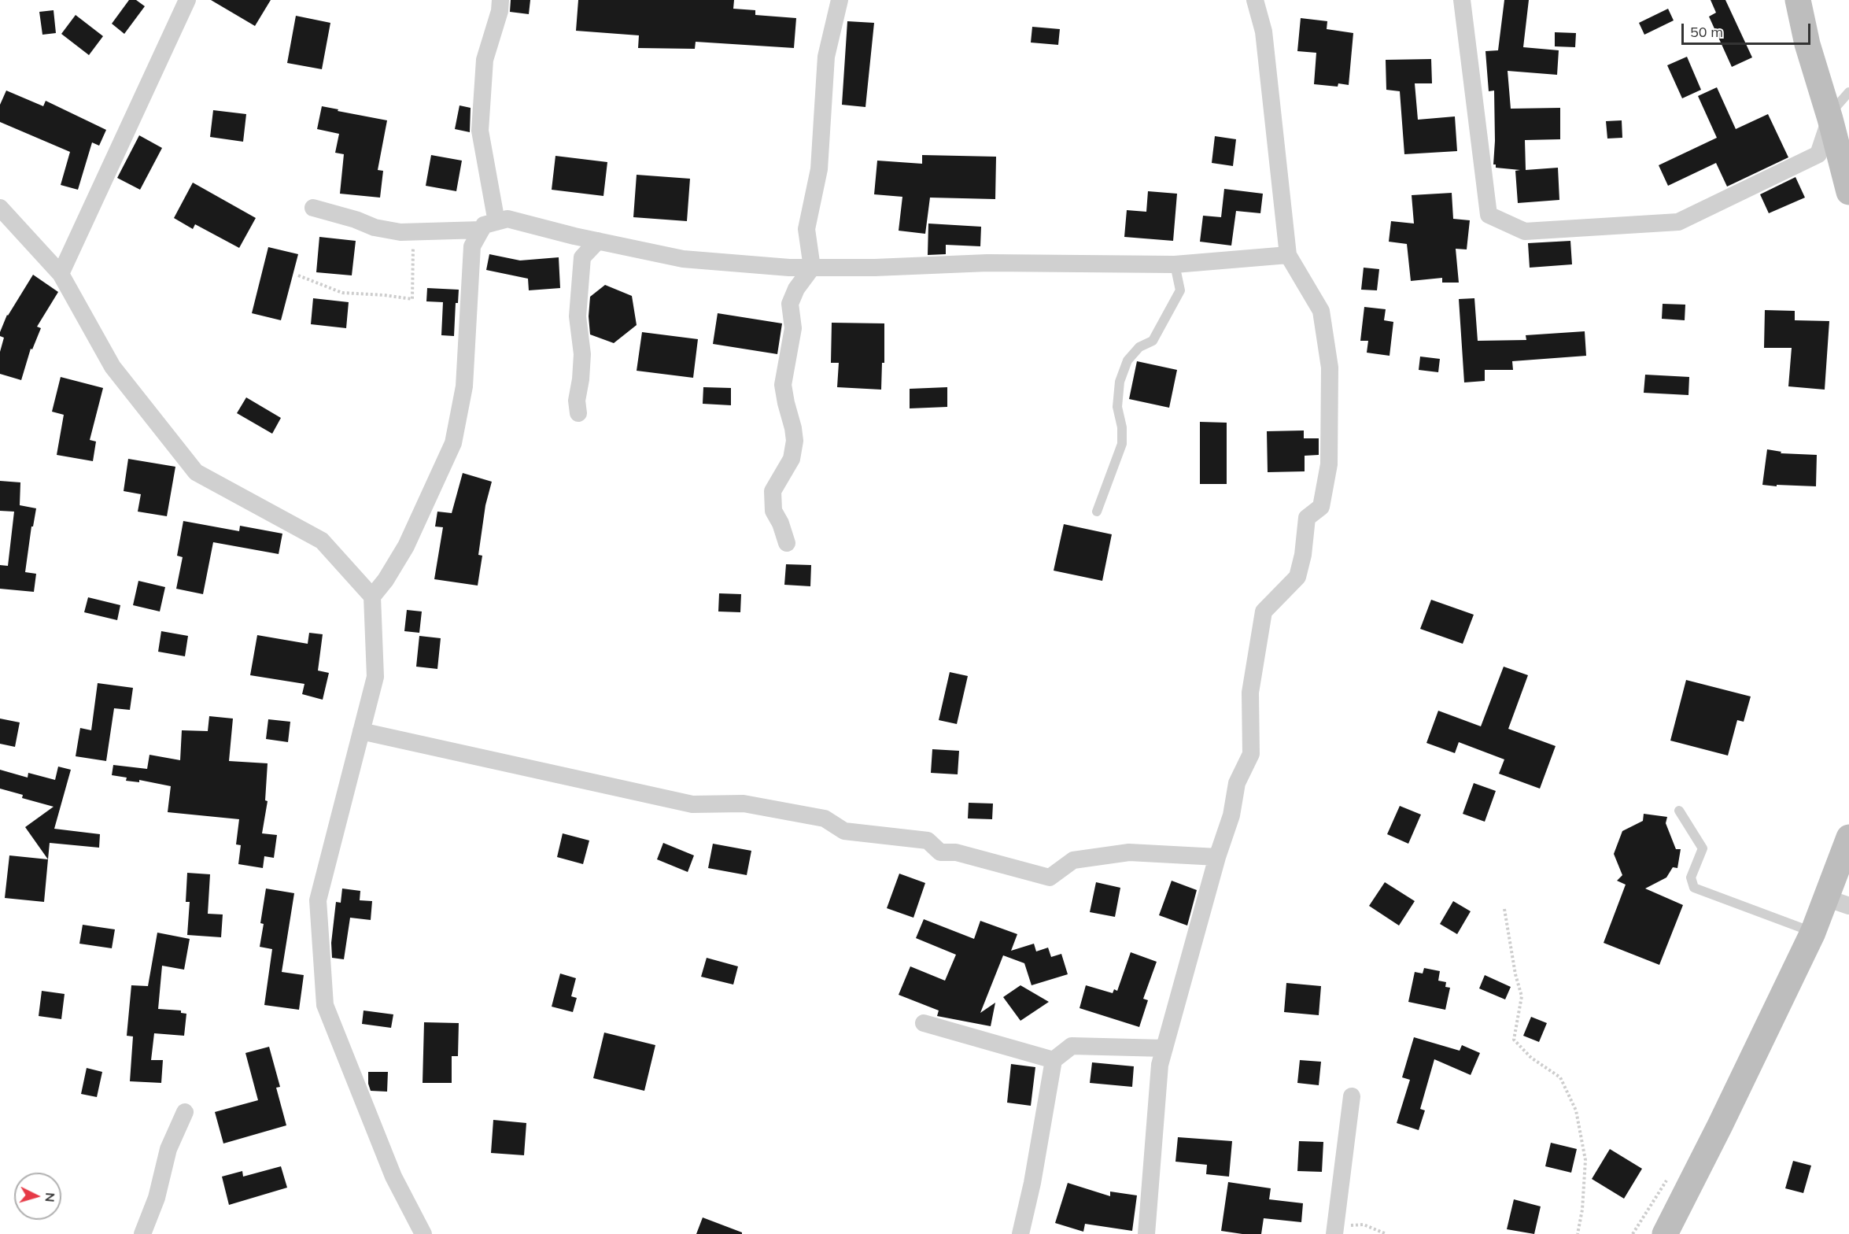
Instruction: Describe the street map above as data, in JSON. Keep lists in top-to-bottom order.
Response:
{
  "scale_bar": "50 m",
  "north": "right"
}
